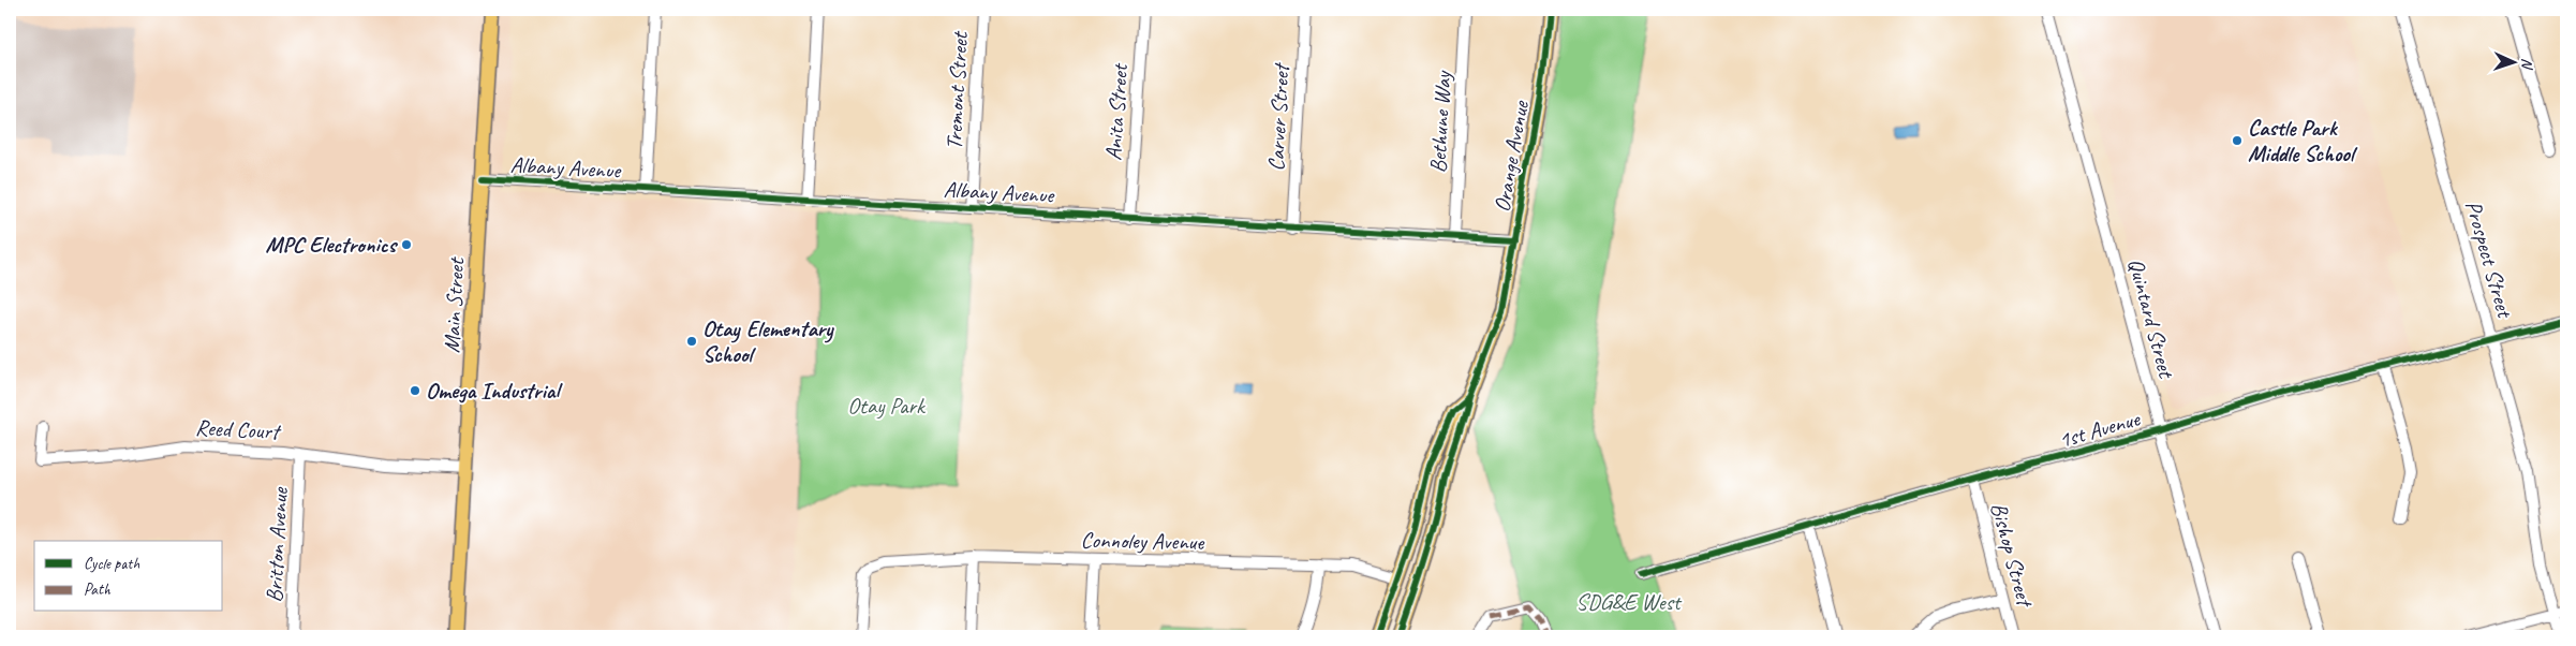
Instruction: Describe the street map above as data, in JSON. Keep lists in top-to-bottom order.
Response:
{
  "streets": {
    "main road": ["Orange Avenue", "Main Street"],
    "street": [
      "Tremont Street",
      "Anita Street",
      "Carver Street",
      "Bethune Way",
      "Albany Avenue",
      "Prospect Street",
      "Quintard Street",
      "Reed Court",
      "1st Avenue",
      "Connoley Avenue",
      "Britton Avenue",
      "Bishop Street"
    ]
  },
  "crossings": [
    ["Tremont Street", "Albany Avenue"],
    ["Anita Street", "Albany Avenue"],
    ["Carver Street", "Albany Avenue"],
    ["Bethune Way", "Albany Avenue"],
    ["Orange Avenue", "Albany Avenue"],
    ["Orange Avenue", "Connoley Avenue"],
    ["Albany Avenue", "Main Street"],
    ["Prospect Street", "1st Avenue"],
    ["Main Street", "Reed Court"],
    ["Quintard Street", "1st Avenue"],
    ["Reed Court", "Britton Avenue"],
    ["1st Avenue", "Bishop Street"]
  ],
  "parks": ["Otay Park", "SDG&E West"],
  "places": [
    "Castle Park Middle School",
    "MPC Electronics",
    "Otay Elementary School",
    "Omega Industrial"
  ],
  "legend": ["Cycle path", "Path"],
  "north": "right"
}
